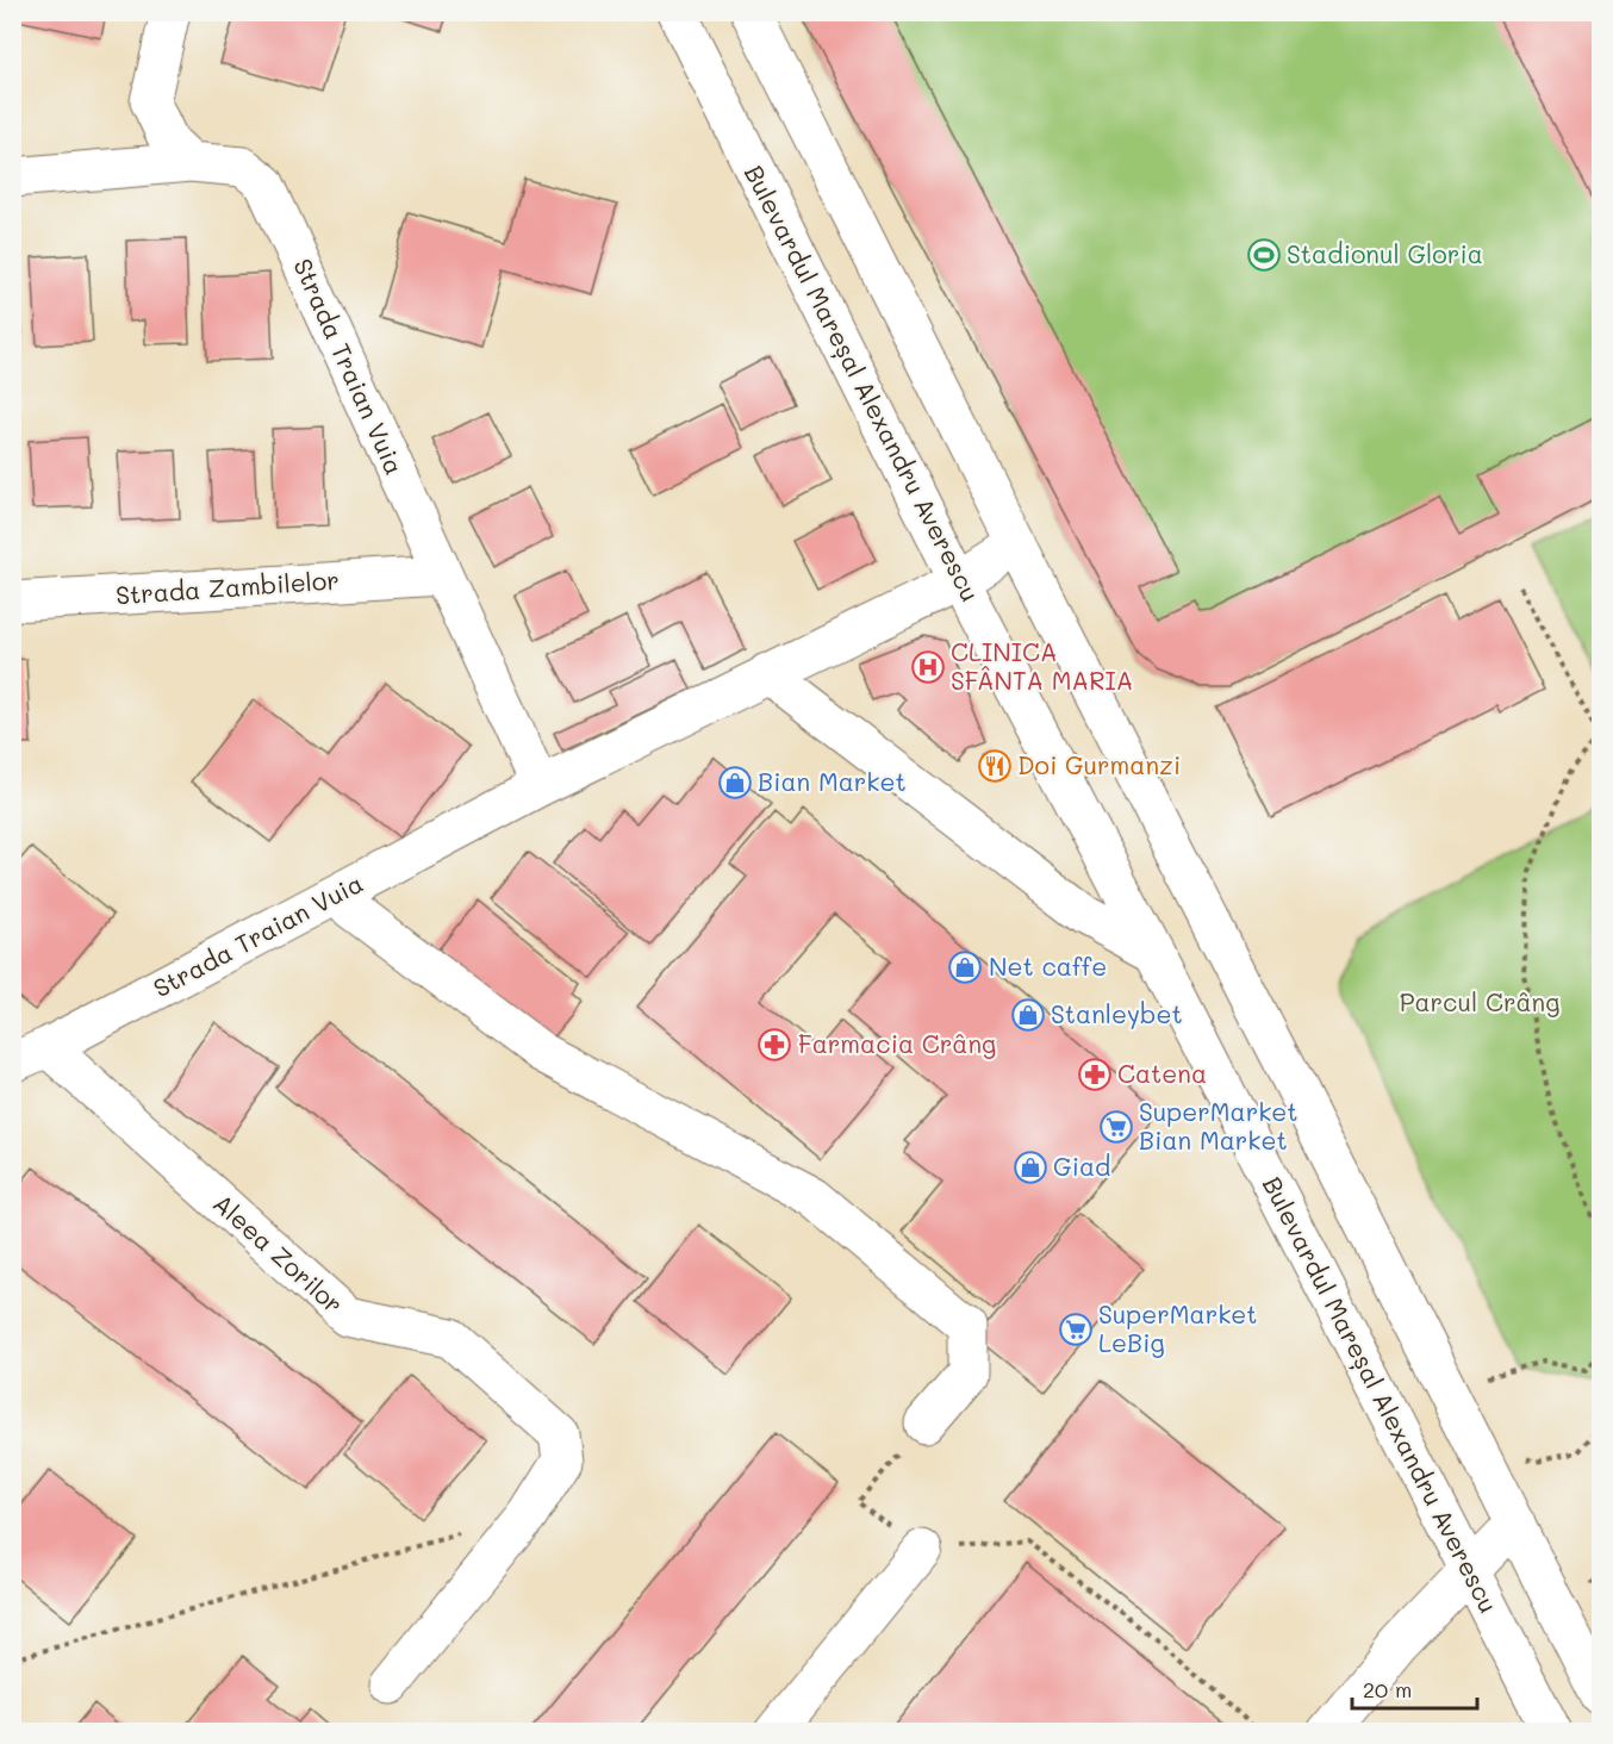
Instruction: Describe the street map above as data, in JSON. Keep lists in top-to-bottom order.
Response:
{
  "streets": {
    "street": [
      "Strada Traian Vuia",
      "Bulevardul Mareșal Alexandru Averescu",
      "Strada Zambilelor",
      "Aleea Zorilor"
    ]
  },
  "crossings": [
    ["Strada Traian Vuia", "Bulevardul Mareșal Alexandru Averescu"],
    ["Strada Traian Vuia", "Strada Zambilelor"],
    ["Strada Traian Vuia", "Aleea Zorilor"]
  ],
  "parks": ["Parcul Crâng"],
  "places": {
    "sports": ["Stadionul Gloria"],
    "hospital": ["CLINICA SFÂNTA MARIA"],
    "restaurant": ["Doi Gurmanzi"],
    "shop": [
      "Bian Market",
      "Net caffe",
      "Stanleybet",
      "Giad"
    ],
    "pharmacy": ["Farmacia Crâng", "Catena"],
    "supermarket": ["SuperMarket Bian Market", "SuperMarket LeBig"]
  },
  "scale_bar": "20 m"
}
